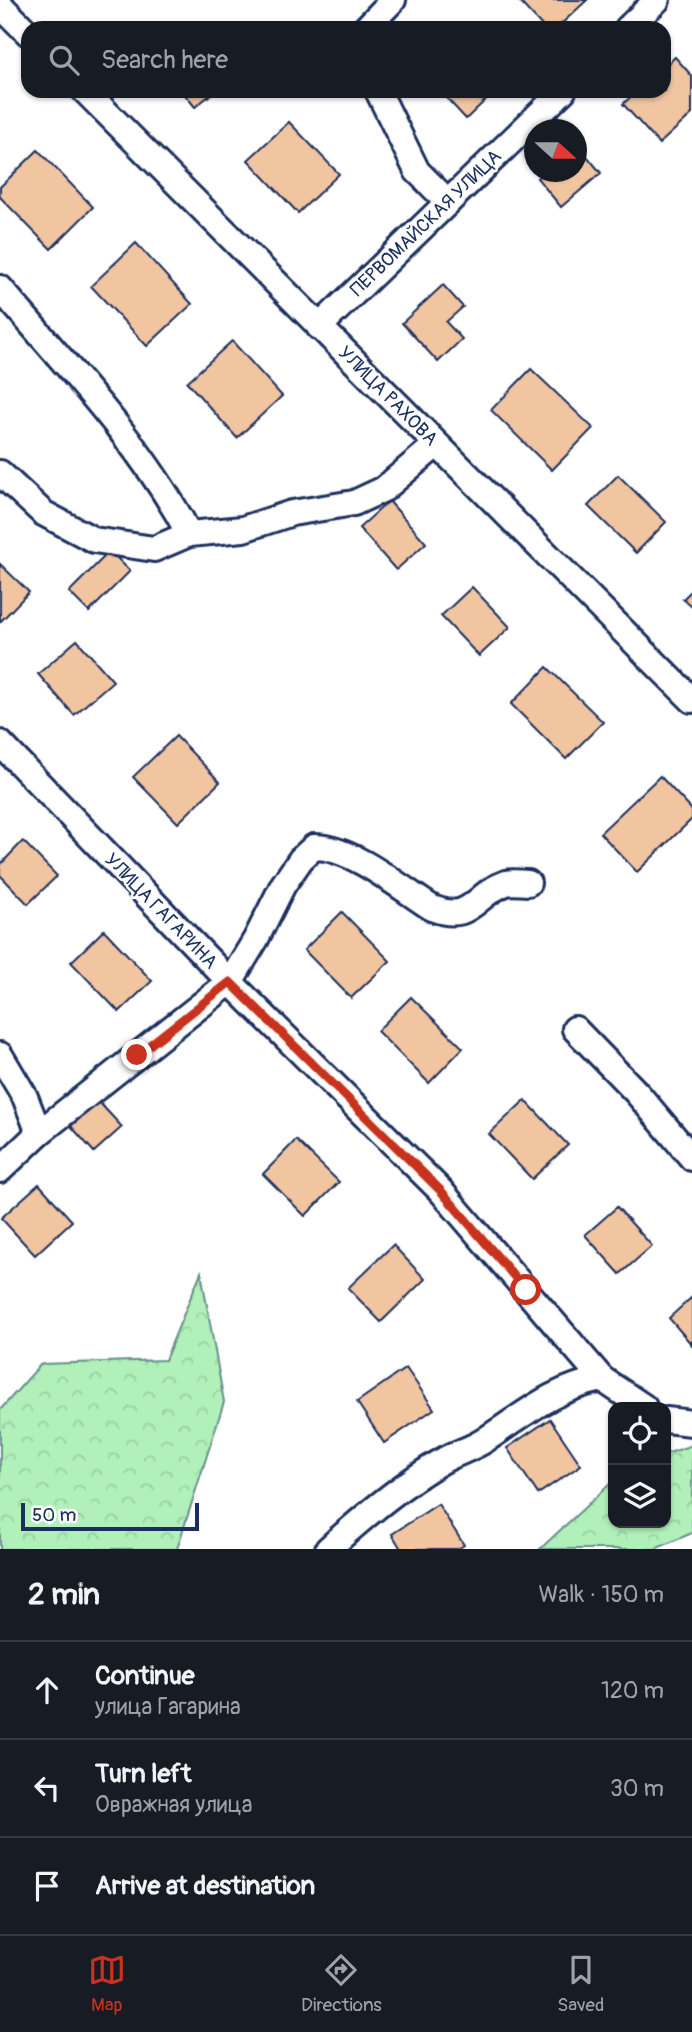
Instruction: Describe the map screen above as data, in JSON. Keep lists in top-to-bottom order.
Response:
{
  "streets": {
    "street": ["ПЕРВОМАЙСКАЯ УЛИЦА", "УЛИЦА РАХОВА", "УЛИЦА ГАГАРИНА"]
  },
  "crossings": [
    ["ПЕРВОМАЙСКАЯ УЛИЦА", "УЛИЦА РАХОВА"]
  ],
  "scale_bar": "50 m",
  "north": "right",
  "page": {
    "search": "Search here",
    "scale": "50 m",
    "heading": ["2 min", "Walk · 150 m"],
    "list": [
      ["Continue", "улица Гагарина", "120 m"],
      ["Turn left", "Овражная улица", "30 m"],
      "Arrive at destination"
    ],
    "nav": ["Map", "Directions", "Saved"]
  }
}
